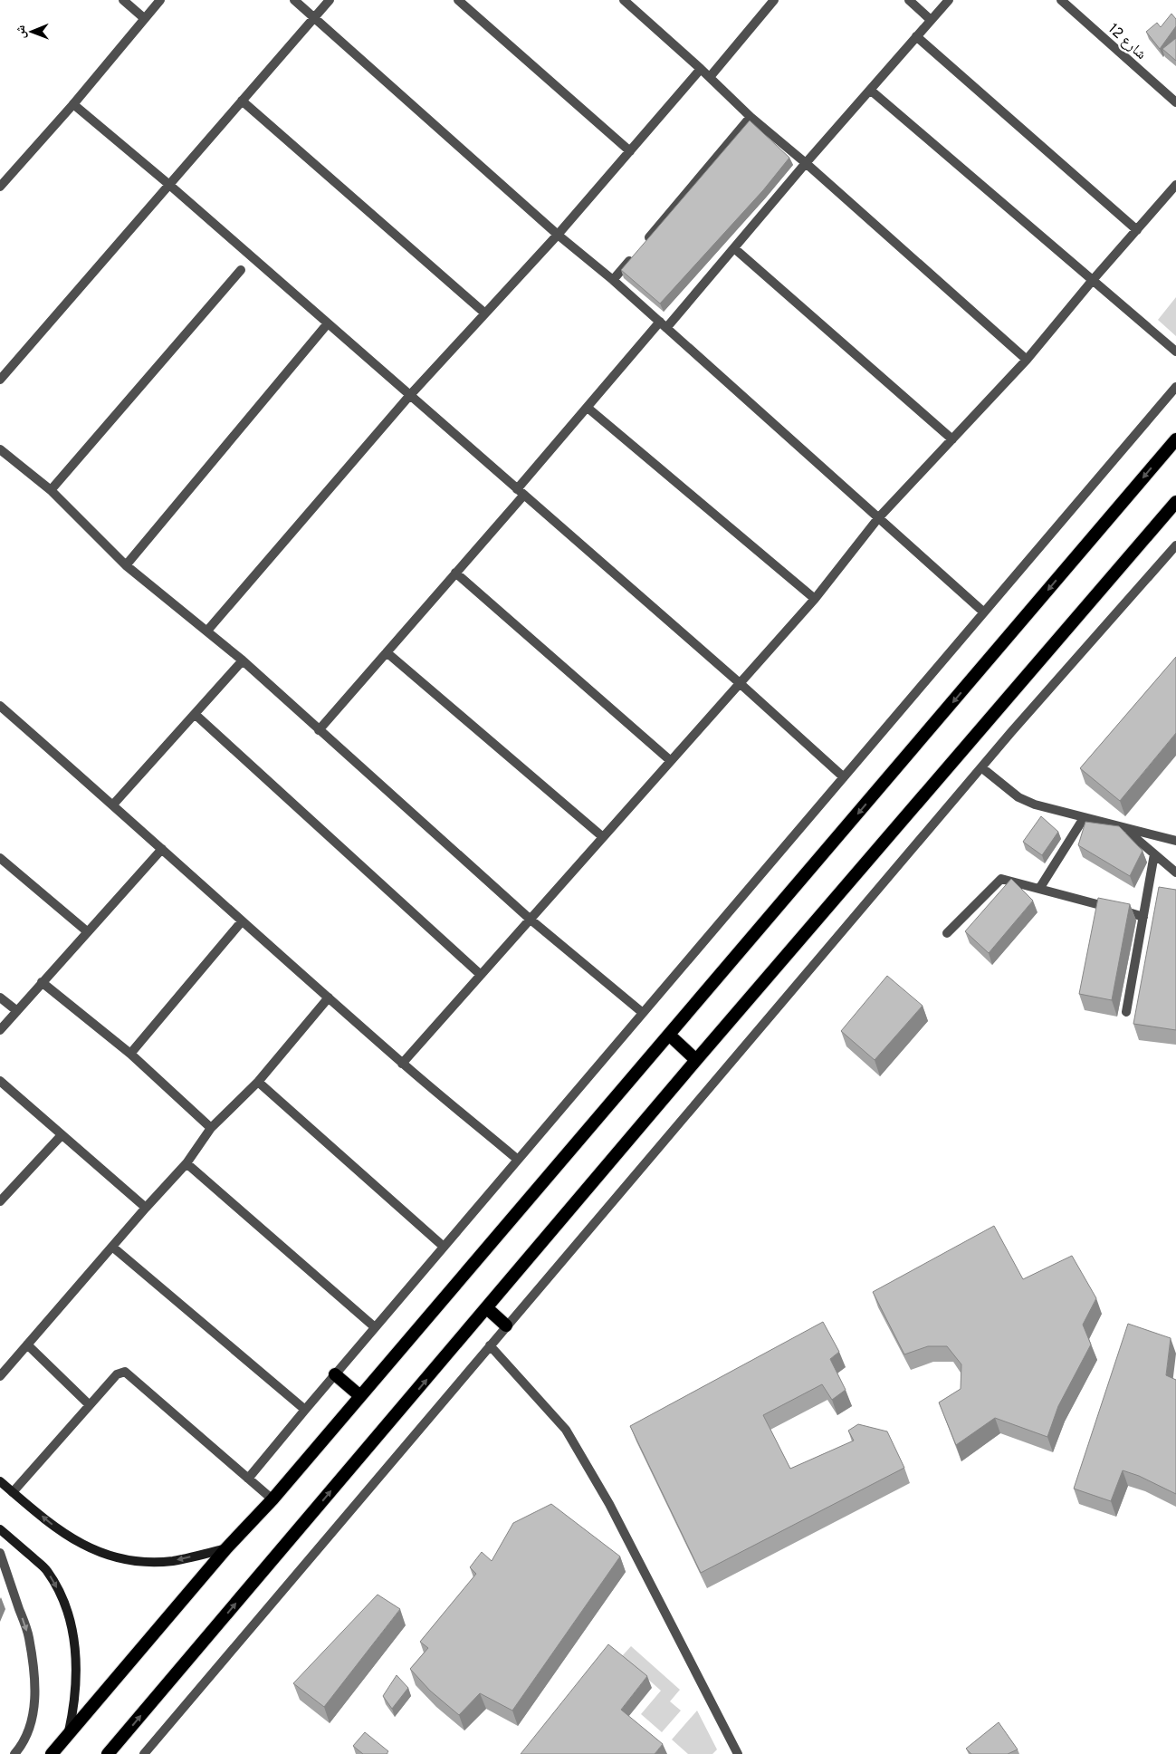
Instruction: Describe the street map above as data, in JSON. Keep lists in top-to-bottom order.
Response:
{
  "streets": {
    "street": ["شارع 12"]
  },
  "north": "left"
}
